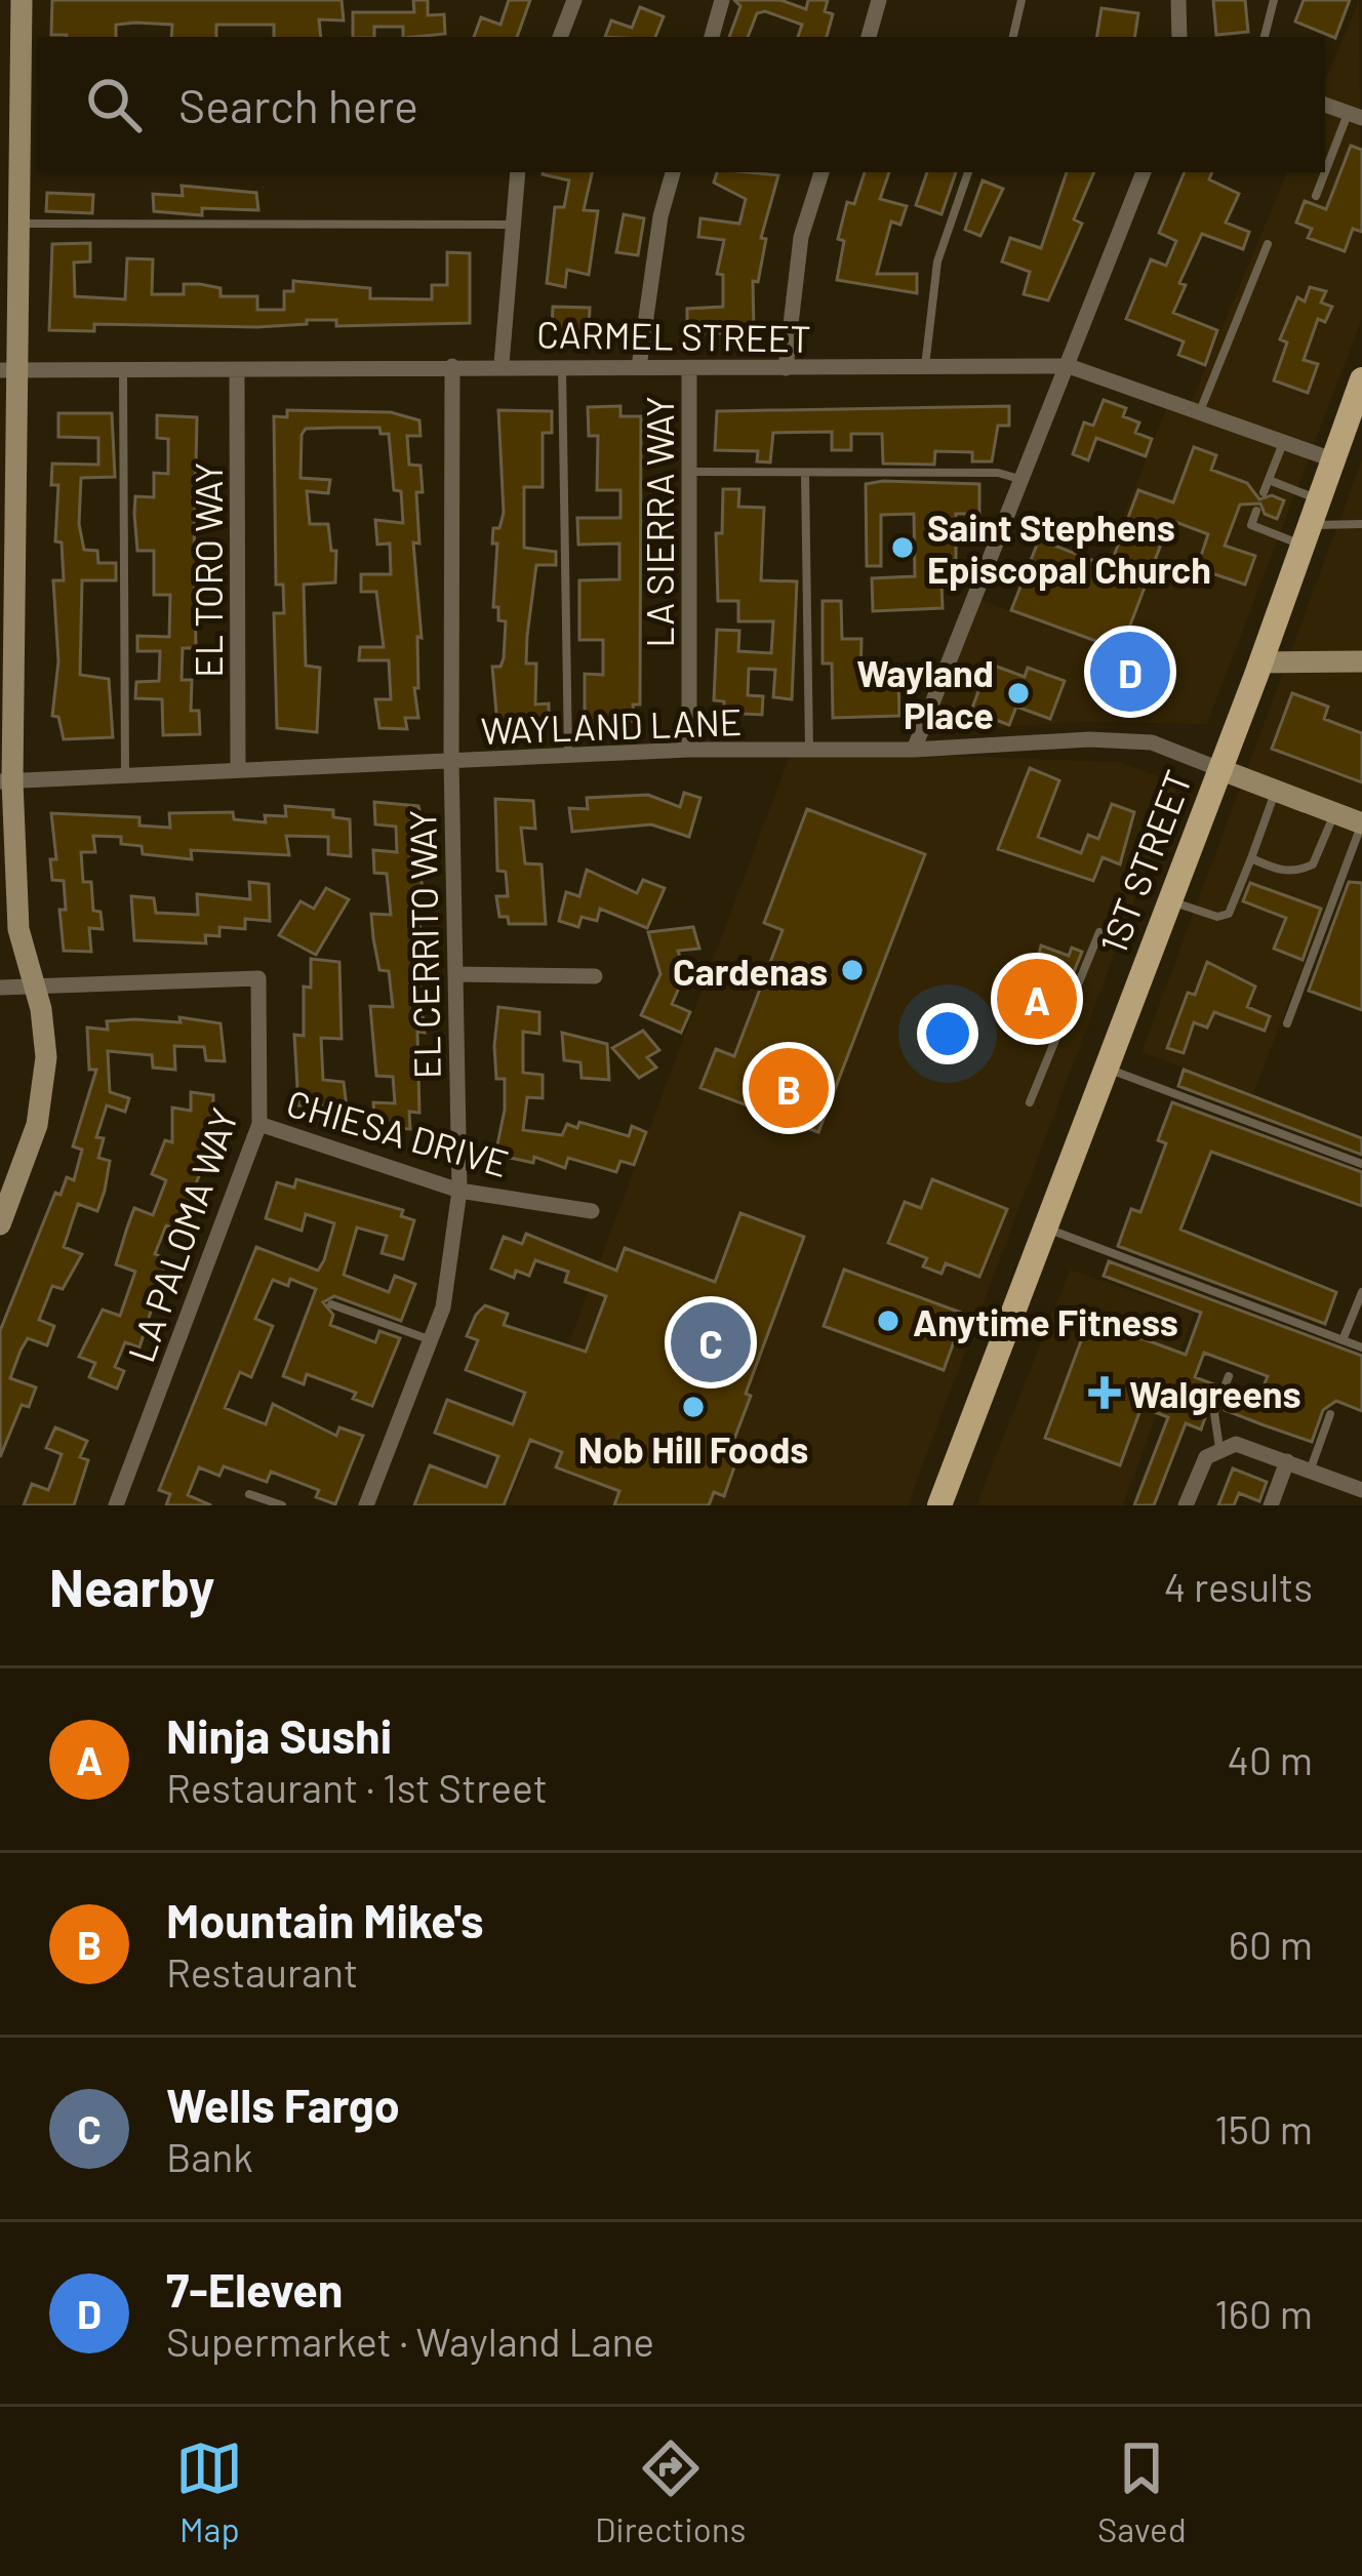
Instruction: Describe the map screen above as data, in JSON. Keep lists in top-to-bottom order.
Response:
{
  "streets": {
    "main road": ["1ST STREET"],
    "street": [
      "CARMEL STREET",
      "LA SIERRA WAY",
      "EL TORO WAY",
      "WAYLAND LANE",
      "EL CERRITO WAY",
      "CHIESA DRIVE",
      "LA PALOMA WAY"
    ]
  },
  "crossings": [
    ["CARMEL STREET", "LA SIERRA WAY"],
    ["CARMEL STREET", "EL TORO WAY"],
    ["CARMEL STREET", "1ST STREET"],
    ["CARMEL STREET", "EL CERRITO WAY"],
    ["LA SIERRA WAY", "WAYLAND LANE"],
    ["EL TORO WAY", "WAYLAND LANE"],
    ["WAYLAND LANE", "1ST STREET"],
    ["WAYLAND LANE", "EL CERRITO WAY"],
    ["EL CERRITO WAY", "CHIESA DRIVE"],
    ["CHIESA DRIVE", "LA PALOMA WAY"]
  ],
  "places": {
    "other": [
      "Saint Stephens Episcopal Church",
      "Wayland Place",
      "Cardenas",
      "Anytime Fitness",
      "Nob Hill Foods"
    ],
    "health": ["Walgreens"]
  },
  "page": {
    "search": "Search here",
    "pins": [
      "D",
      "A",
      "B",
      "C"
    ],
    "heading": ["Nearby", "4 results"],
    "list": [
      {
        "mark": "A",
        "name": "Ninja Sushi",
        "note": "Restaurant · 1st Street",
        "value": "40 m"
      },
      {
        "mark": "B",
        "name": "Mountain Mike's",
        "note": "Restaurant",
        "value": "60 m"
      },
      {
        "mark": "C",
        "name": "Wells Fargo",
        "note": "Bank",
        "value": "150 m"
      },
      {
        "mark": "D",
        "name": "7-Eleven",
        "note": "Supermarket · Wayland Lane",
        "value": "160 m"
      }
    ],
    "nav": ["Map", "Directions", "Saved"]
  }
}
